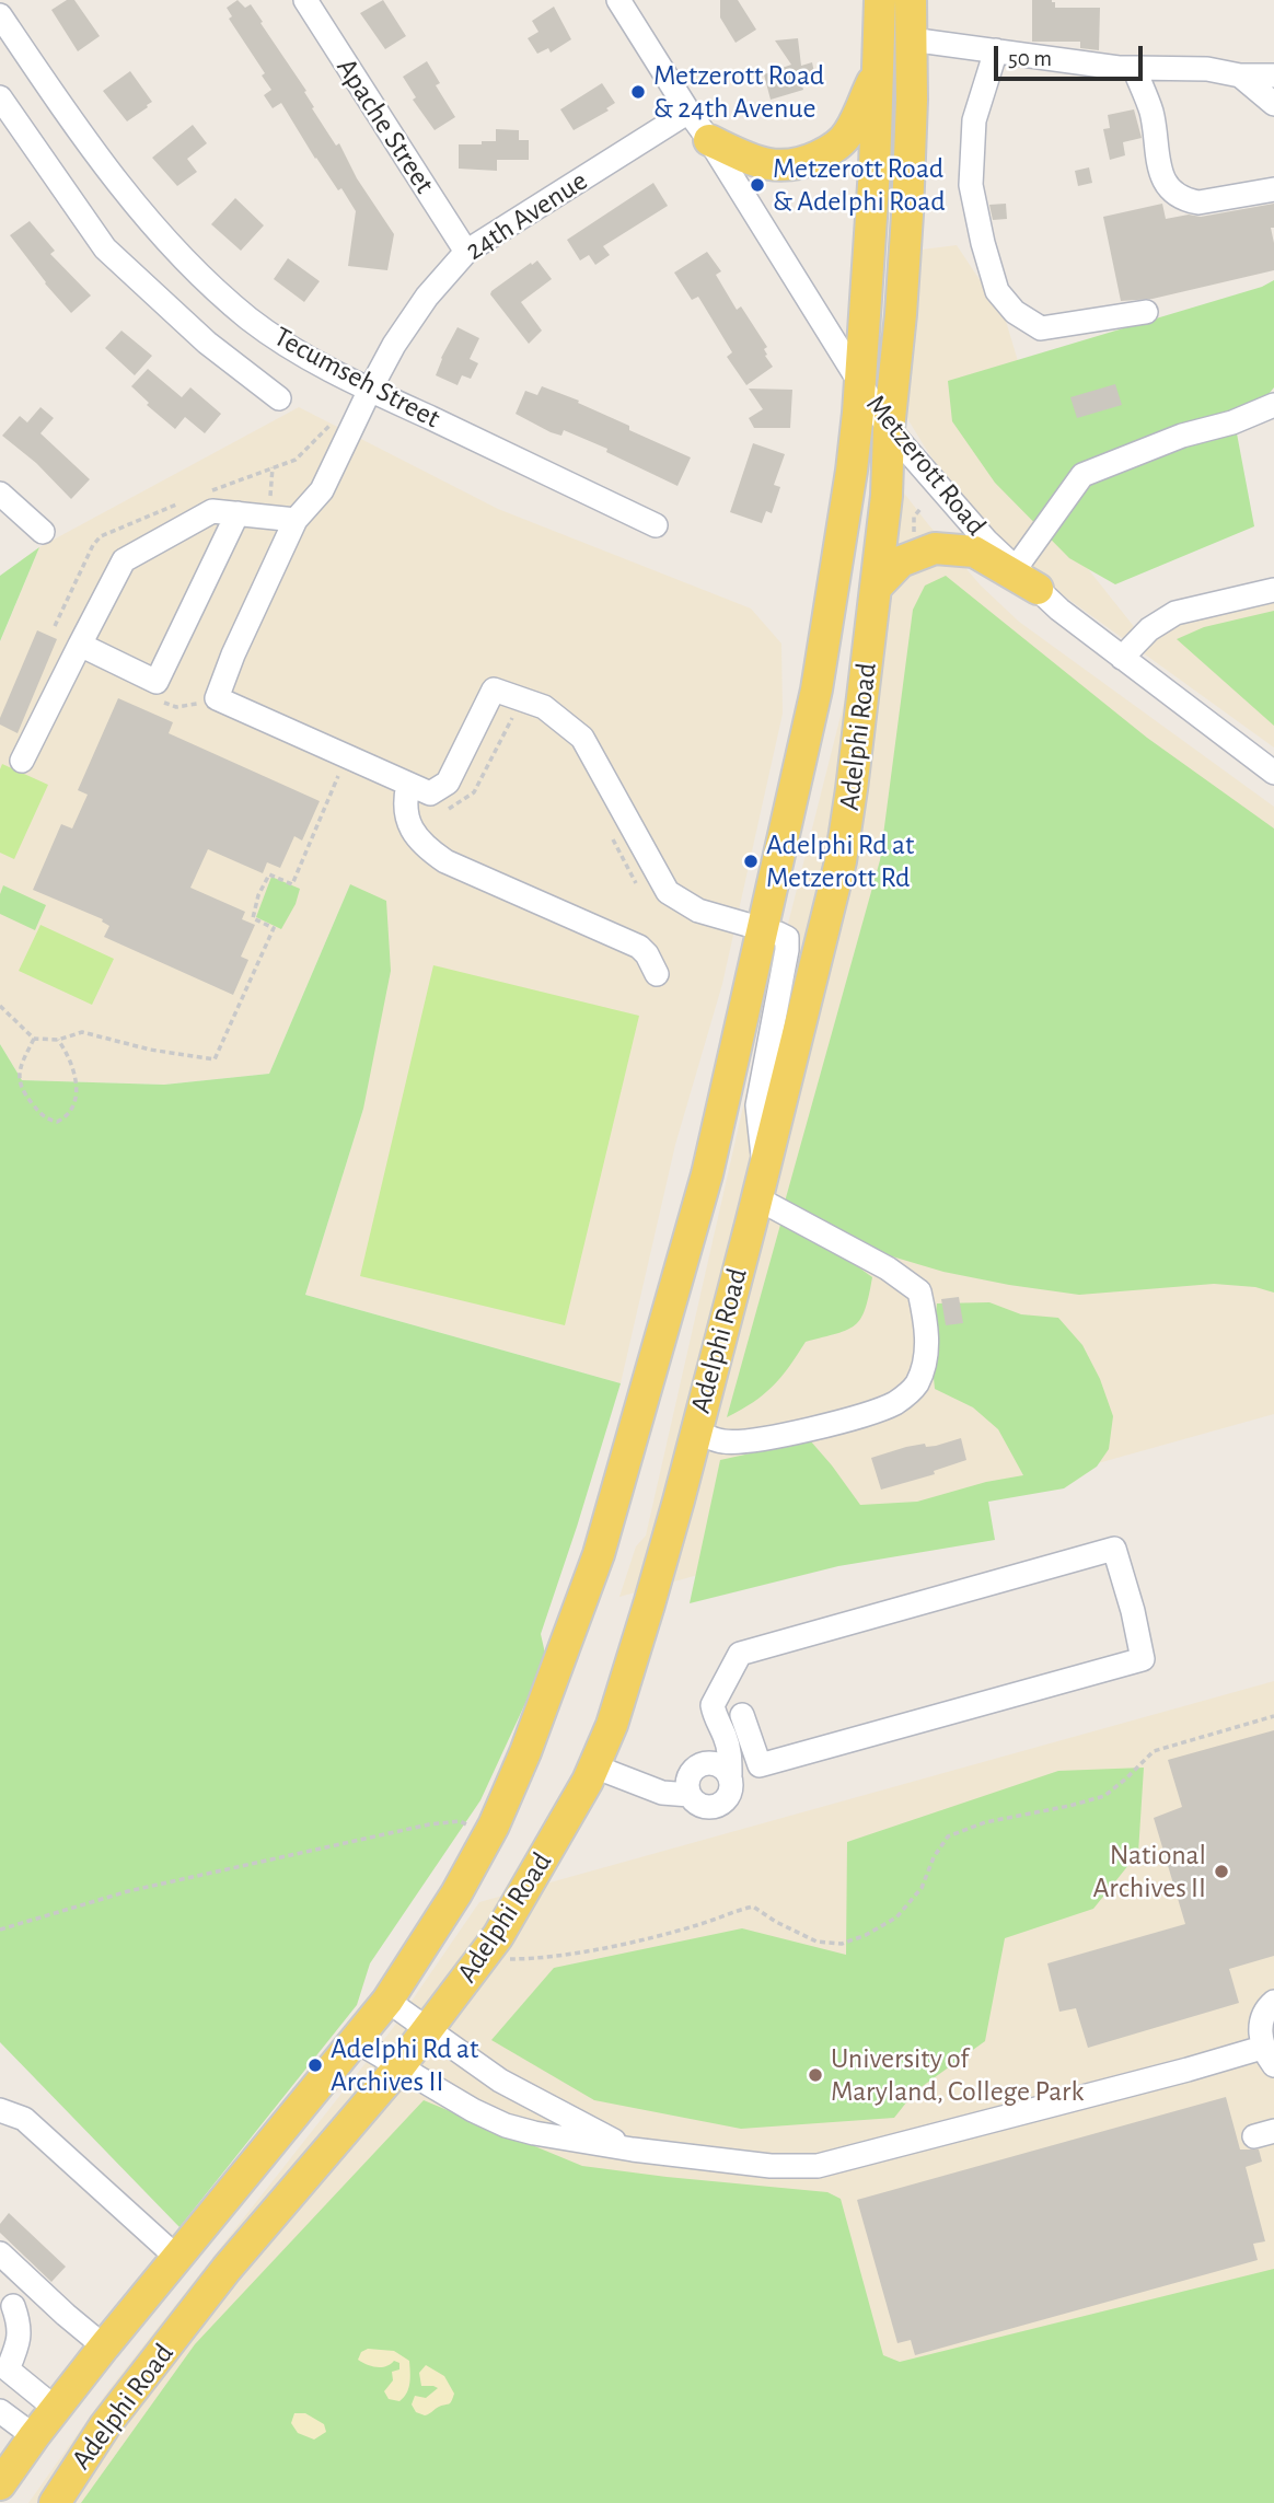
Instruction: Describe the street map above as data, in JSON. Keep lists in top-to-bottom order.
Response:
{
  "streets": {
    "main road": ["Adelphi Road"],
    "street": [
      "Apache Street",
      "24th Avenue",
      "Tecumseh Street",
      "Metzerott Road"
    ]
  },
  "crossings": [
    ["Apache Street", "24th Avenue"],
    ["24th Avenue", "Tecumseh Street"],
    ["24th Avenue", "Metzerott Road"],
    ["Metzerott Road", "Adelphi Road"]
  ],
  "places": [
    "Metzerott Road & 24th Avenue",
    "Metzerott Road & Adelphi Road",
    "Adelphi Rd at Metzerott Rd",
    "National Archives II",
    "Adelphi Rd at Archives II",
    "University of Maryland, College Park"
  ],
  "scale_bar": "50 m"
}
